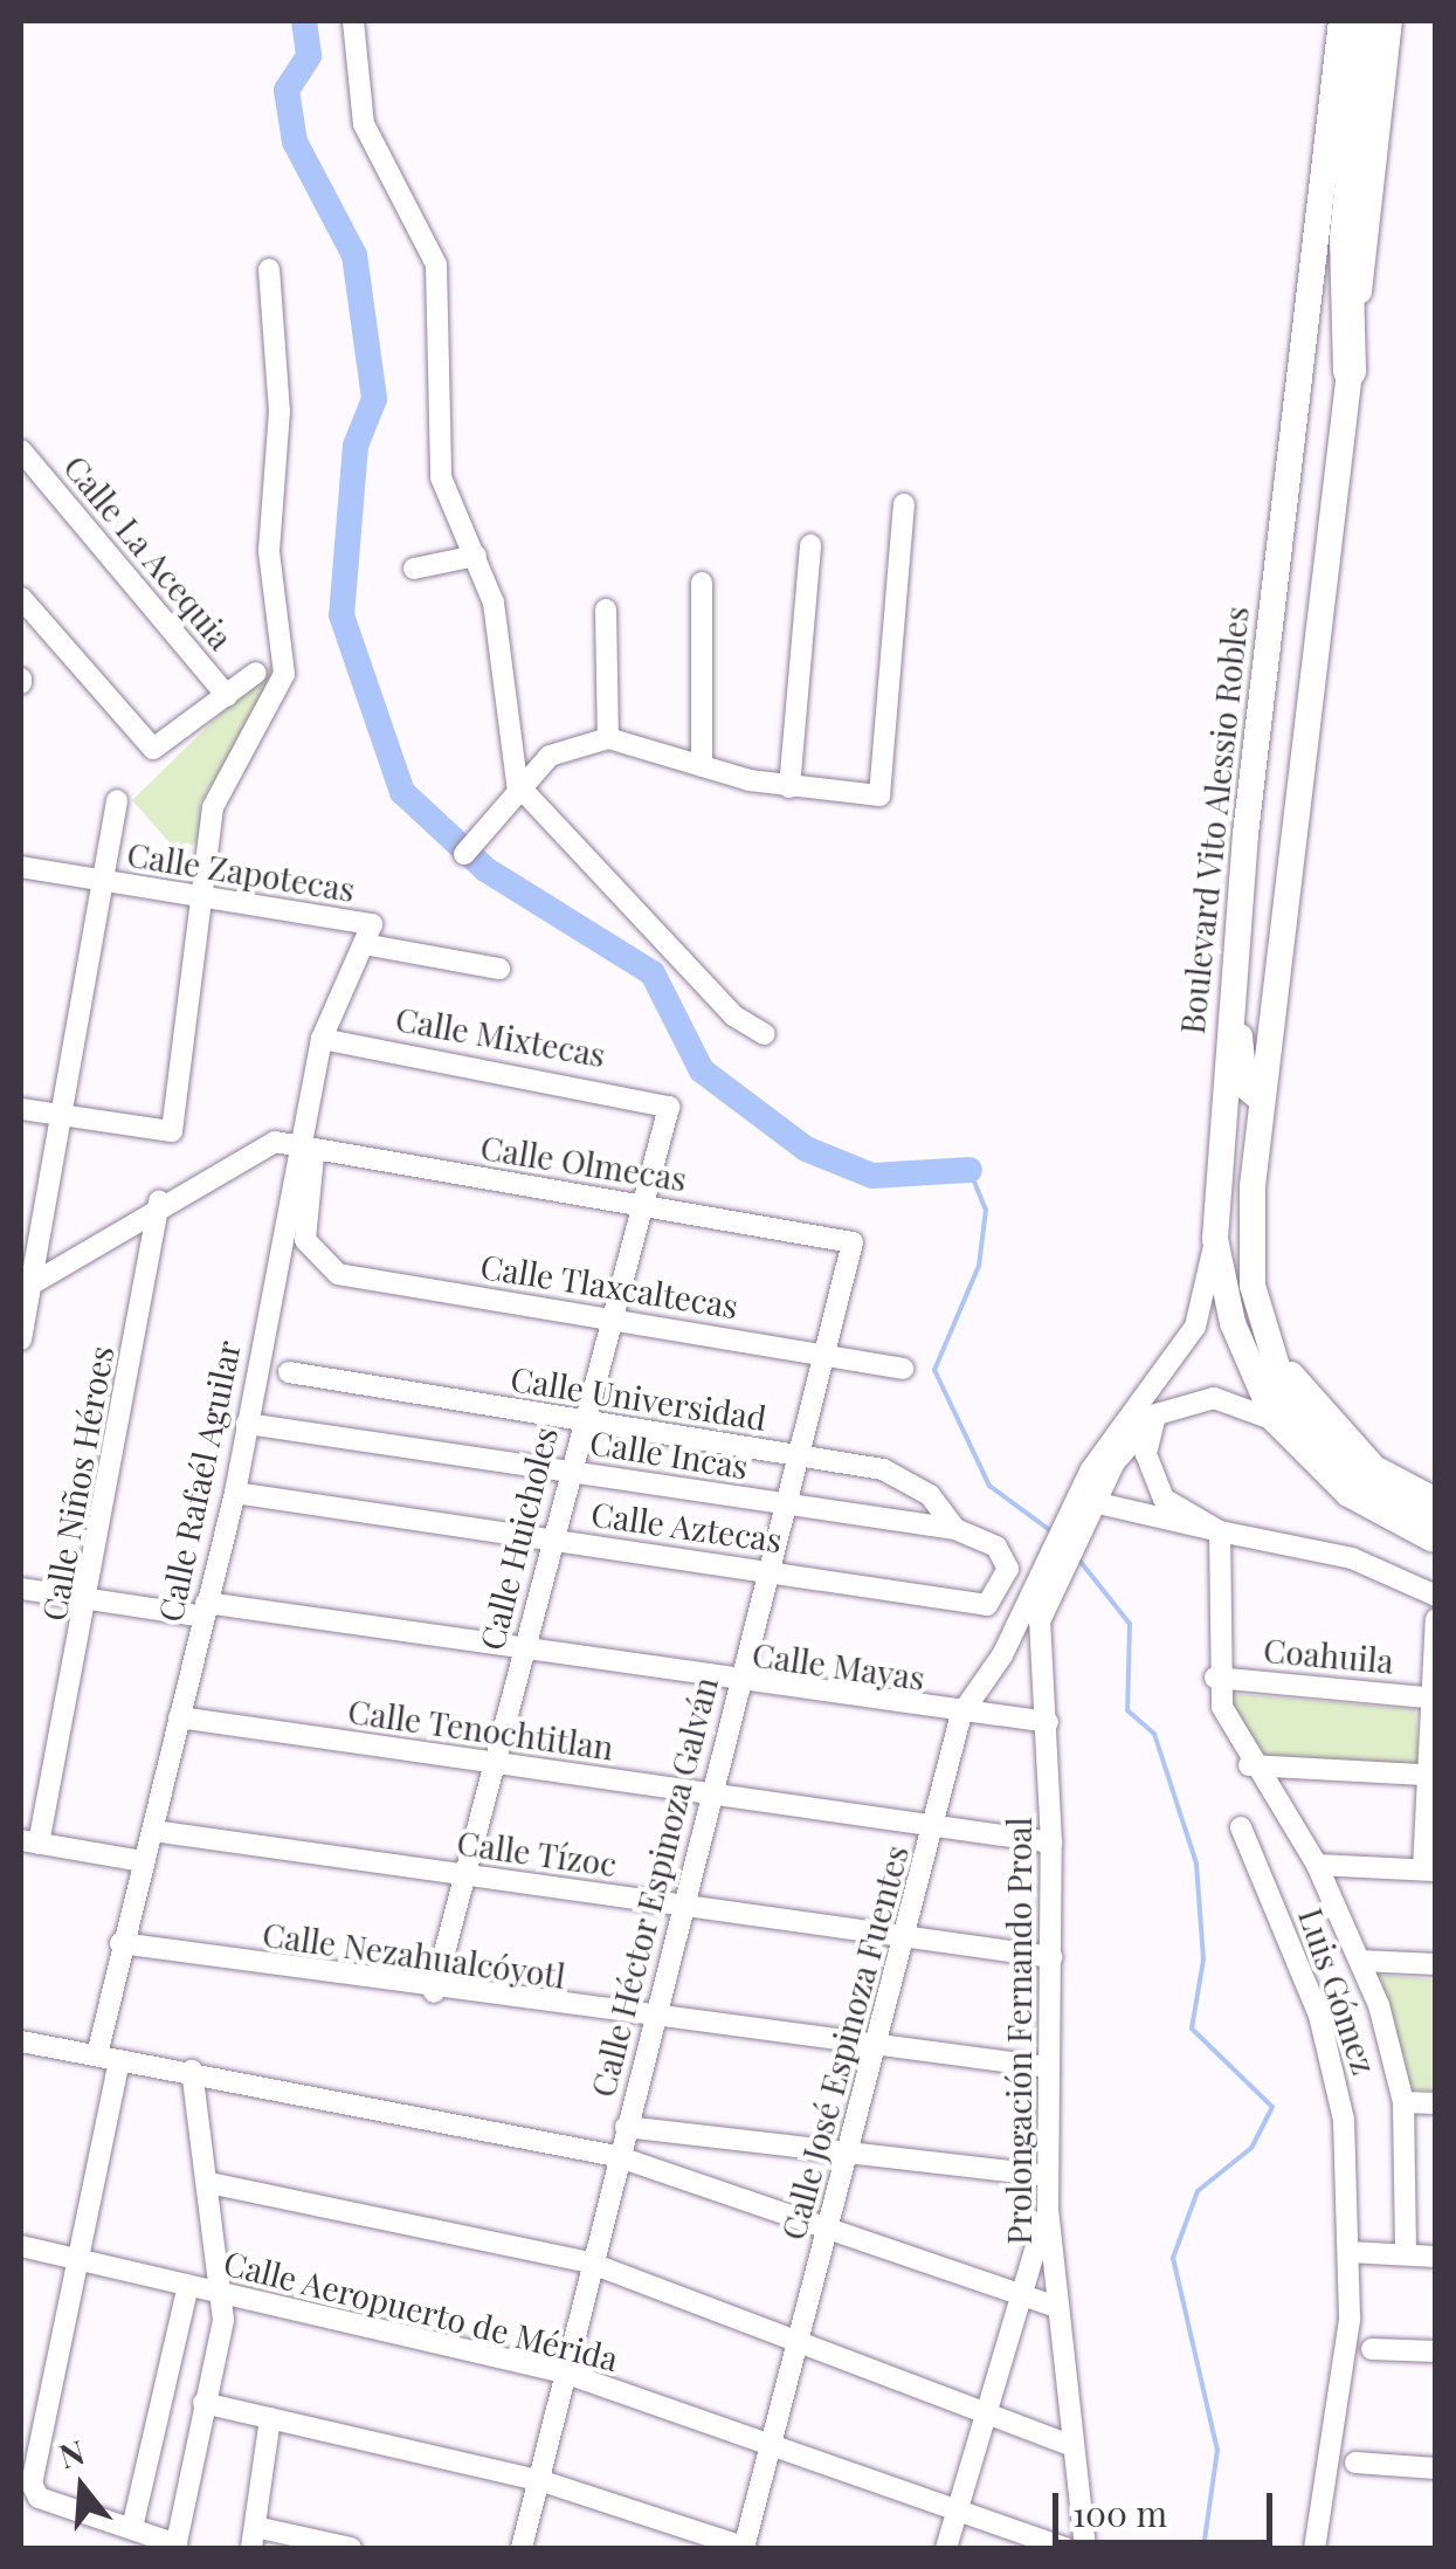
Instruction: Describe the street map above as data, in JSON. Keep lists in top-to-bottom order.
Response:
{
  "streets": {
    "main road": ["Boulevard Vito Alessio Robles"],
    "street": [
      "Calle La Acequia",
      "Calle Zapotecas",
      "Calle Mixtecas",
      "Calle Olmecas",
      "Calle Tlaxcaltecas",
      "Calle Universidad",
      "Calle Incas",
      "Calle Rafaél Aguilar",
      "Calle Niños Héroes",
      "Calle Aztecas",
      "Calle Huicholes",
      "Coahuila",
      "Calle Mayas",
      "Calle Tenochtitlan",
      "Calle Tízoc",
      "Calle Héctor Espinoza Galván",
      "Calle Nezahualcóyotl",
      "Luis Gómez",
      "Prolongación Fernando Proal",
      "Calle José Espinoza Fuentes",
      "Calle Aeropuerto de Mérida"
    ]
  },
  "crossings": [
    ["Calle Zapotecas", "Calle Rafaél Aguilar"],
    ["Calle Mixtecas", "Calle Rafaél Aguilar"],
    ["Calle Mixtecas", "Calle Huicholes"],
    ["Calle Olmecas", "Calle Tlaxcaltecas"],
    ["Calle Olmecas", "Calle Rafaél Aguilar"],
    ["Calle Olmecas", "Calle Niños Héroes"],
    ["Calle Olmecas", "Calle Huicholes"],
    ["Calle Olmecas", "Calle Héctor Espinoza Galván"],
    ["Calle Tlaxcaltecas", "Calle Rafaél Aguilar"],
    ["Calle Tlaxcaltecas", "Calle Huicholes"],
    ["Calle Tlaxcaltecas", "Calle Héctor Espinoza Galván"],
    ["Calle Universidad", "Calle Incas"],
    ["Calle Universidad", "Calle Huicholes"],
    ["Calle Universidad", "Calle Héctor Espinoza Galván"],
    ["Calle Incas", "Calle Rafaél Aguilar"],
    ["Calle Incas", "Calle Aztecas"],
    ["Calle Incas", "Calle Huicholes"],
    ["Calle Incas", "Calle Héctor Espinoza Galván"],
    ["Calle Rafaél Aguilar", "Calle Aztecas"],
    ["Calle Rafaél Aguilar", "Calle Mayas"],
    ["Calle Rafaél Aguilar", "Calle Tenochtitlan"],
    ["Calle Rafaél Aguilar", "Calle Tízoc"],
    ["Calle Rafaél Aguilar", "Calle Nezahualcóyotl"],
    ["Calle Rafaél Aguilar", "Calle Aeropuerto de Mérida"],
    ["Calle Niños Héroes", "Calle Mayas"],
    ["Calle Aztecas", "Calle Huicholes"],
    ["Calle Aztecas", "Calle Héctor Espinoza Galván"],
    ["Calle Huicholes", "Calle Mayas"],
    ["Calle Huicholes", "Calle Tenochtitlan"],
    ["Calle Huicholes", "Calle Tízoc"],
    ["Calle Huicholes", "Calle Nezahualcóyotl"],
    ["Calle Mayas", "Calle Héctor Espinoza Galván"],
    ["Calle Mayas", "Prolongación Fernando Proal"],
    ["Calle Mayas", "Calle José Espinoza Fuentes"],
    ["Calle Tenochtitlan", "Calle Héctor Espinoza Galván"],
    ["Calle Tenochtitlan", "Prolongación Fernando Proal"],
    ["Calle Tenochtitlan", "Calle José Espinoza Fuentes"],
    ["Calle Tízoc", "Calle Héctor Espinoza Galván"],
    ["Calle Tízoc", "Prolongación Fernando Proal"],
    ["Calle Tízoc", "Calle José Espinoza Fuentes"],
    ["Calle Héctor Espinoza Galván", "Calle Nezahualcóyotl"],
    ["Calle Héctor Espinoza Galván", "Calle Aeropuerto de Mérida"],
    ["Calle Nezahualcóyotl", "Prolongación Fernando Proal"],
    ["Calle Nezahualcóyotl", "Calle José Espinoza Fuentes"],
    ["Prolongación Fernando Proal", "Calle José Espinoza Fuentes"],
    ["Calle José Espinoza Fuentes", "Calle Aeropuerto de Mérida"]
  ],
  "scale_bar": "100 m",
  "north": "top"
}
